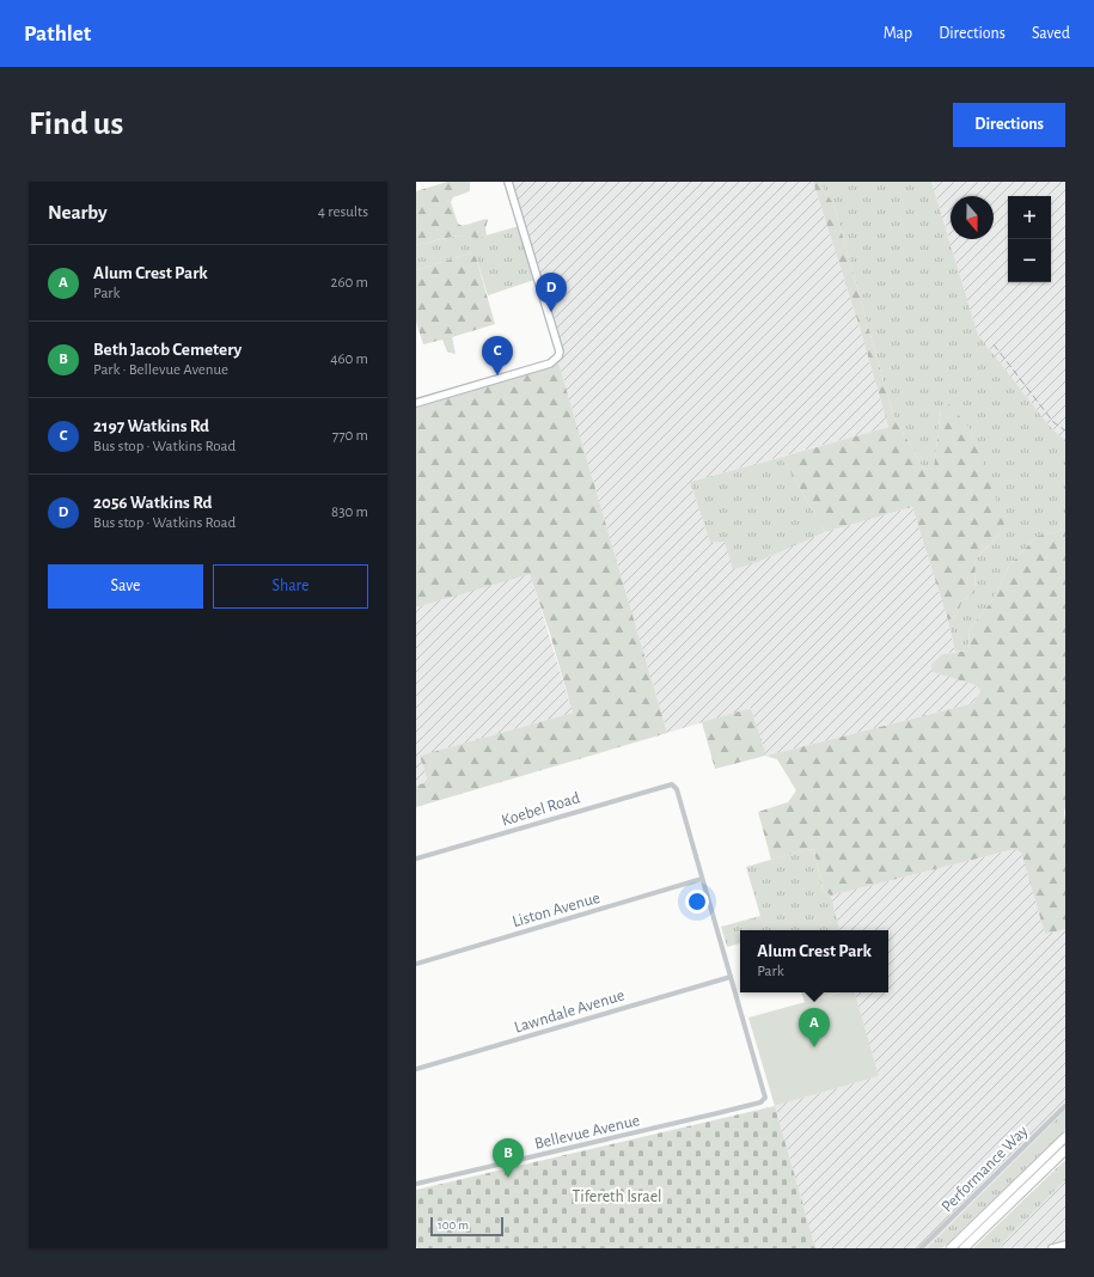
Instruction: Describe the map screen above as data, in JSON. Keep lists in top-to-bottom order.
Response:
{
  "streets": {
    "street": [
      "Koebel Road",
      "Liston Avenue",
      "Lawndale Avenue",
      "Bellevue Avenue",
      "Performance Way"
    ]
  },
  "crossings": [
    ["Koebel Road", "Liston Avenue"],
    ["Lawndale Avenue", "Bellevue Avenue"]
  ],
  "parks": ["Tifereth Israel"],
  "scale_bar": "100 m",
  "north": "bottom",
  "page": {
    "header": "Pathlet",
    "nav": ["Map", "Directions", "Saved"],
    "buttons": [
      "Directions",
      ["Save", "Share"]
    ],
    "title": "Find us",
    "heading": ["Nearby", "4 results"],
    "map_buttons": ["+", "−"],
    "list": [
      {
        "mark": "A",
        "name": "Alum Crest Park",
        "note": "Park",
        "value": "260 m"
      },
      {
        "mark": "B",
        "name": "Beth Jacob Cemetery",
        "note": "Park · Bellevue Avenue",
        "value": "460 m"
      },
      {
        "mark": "C",
        "name": "2197 Watkins Rd",
        "note": "Bus stop · Watkins Road",
        "value": "770 m"
      },
      {
        "mark": "D",
        "name": "2056 Watkins Rd",
        "note": "Bus stop · Watkins Road",
        "value": "830 m"
      }
    ],
    "pins": [
      "D",
      "C",
      "A",
      "B"
    ],
    "popup": ["Alum Crest Park", "Park"],
    "scale": "100 m"
  }
}
